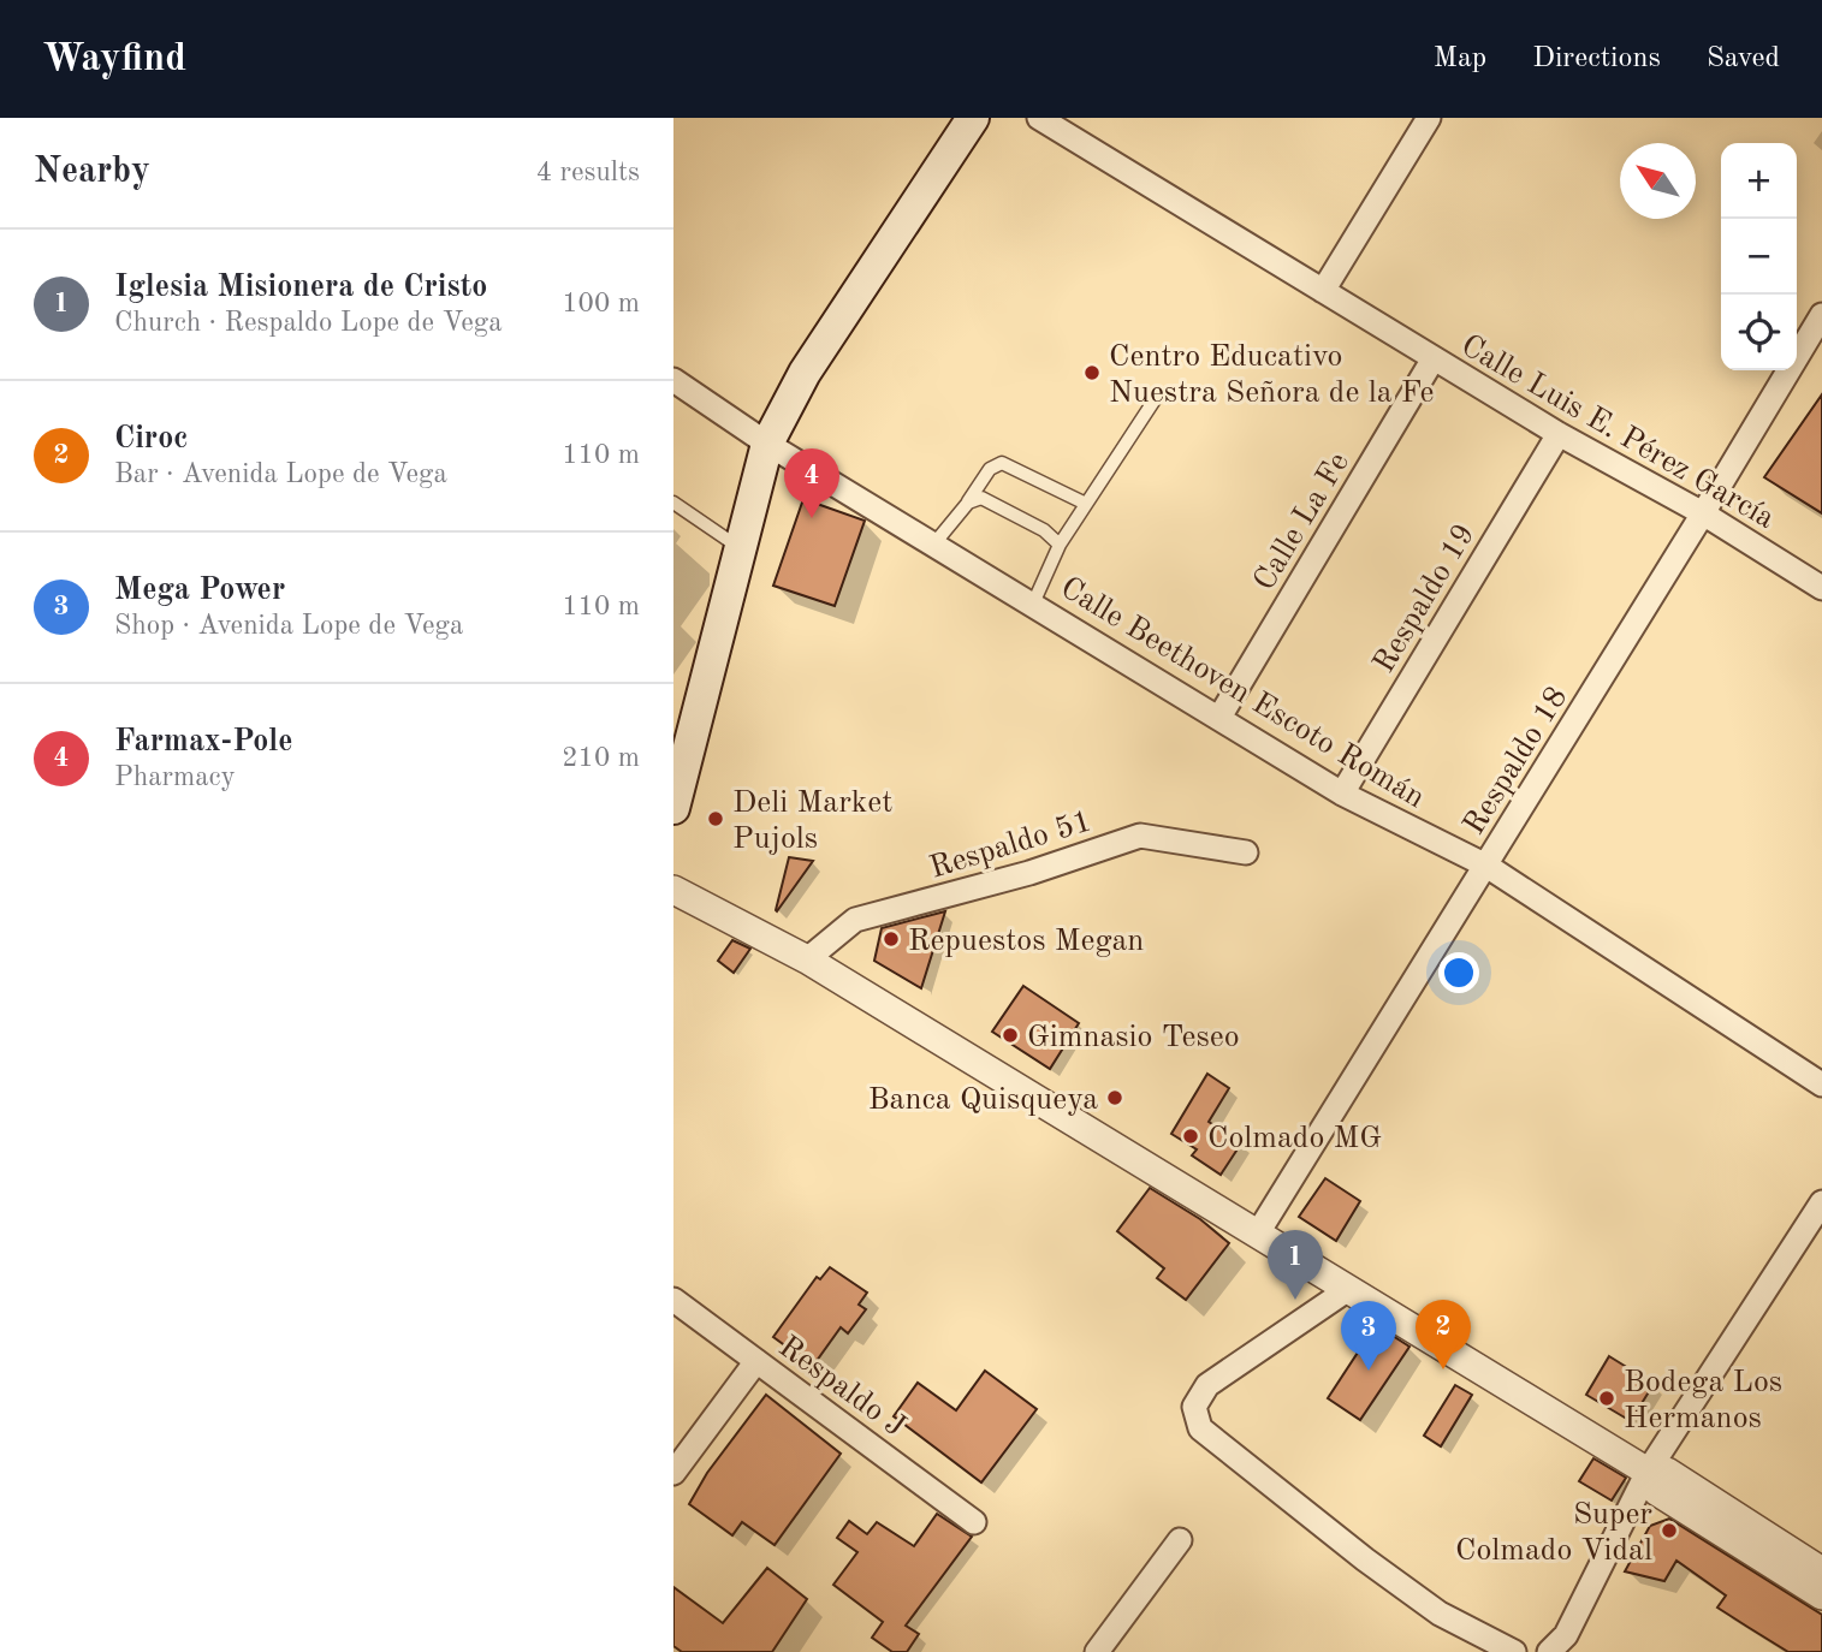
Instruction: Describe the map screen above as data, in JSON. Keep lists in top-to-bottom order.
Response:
{
  "streets": {
    "street": [
      "Calle Luis E. Pérez García",
      "Calle La Fe",
      "Respaldo 19",
      "Calle Beethoven Escoto Román",
      "Respaldo 18",
      "Respaldo 51",
      "Respaldo J"
    ]
  },
  "crossings": [
    ["Calle Luis E. Pérez García", "Calle La Fe"],
    ["Calle Luis E. Pérez García", "Respaldo 19"],
    ["Calle Luis E. Pérez García", "Respaldo 18"],
    ["Calle La Fe", "Calle Beethoven Escoto Román"],
    ["Respaldo 19", "Calle Beethoven Escoto Román"],
    ["Calle Beethoven Escoto Román", "Respaldo 18"]
  ],
  "places": [
    "Centro Educativo Nuestra Señora de la Fe",
    "Deli Market Pujols",
    "Repuestos Megan",
    "Gimnasio Teseo",
    "Banca Quisqueya",
    "Colmado MG",
    "Bodega Los Hermanos",
    "Super Colmado Vidal"
  ],
  "north": "top left",
  "page": {
    "header": "Wayfind",
    "nav": ["Map", "Directions", "Saved"],
    "heading": ["Nearby", "4 results"],
    "map_buttons": ["+", "−"],
    "list": [
      {
        "mark": "1",
        "name": "Iglesia Misionera de Cristo",
        "note": "Church · Respaldo Lope de Vega",
        "value": "100 m"
      },
      {
        "mark": "2",
        "name": "Ciroc",
        "note": "Bar · Avenida Lope de Vega",
        "value": "110 m"
      },
      {
        "mark": "3",
        "name": "Mega Power",
        "note": "Shop · Avenida Lope de Vega",
        "value": "110 m"
      },
      {
        "mark": "4",
        "name": "Farmax-Pole",
        "note": "Pharmacy",
        "value": "210 m"
      }
    ],
    "pins": [
      "4",
      "1",
      "2",
      "3"
    ]
  }
}
